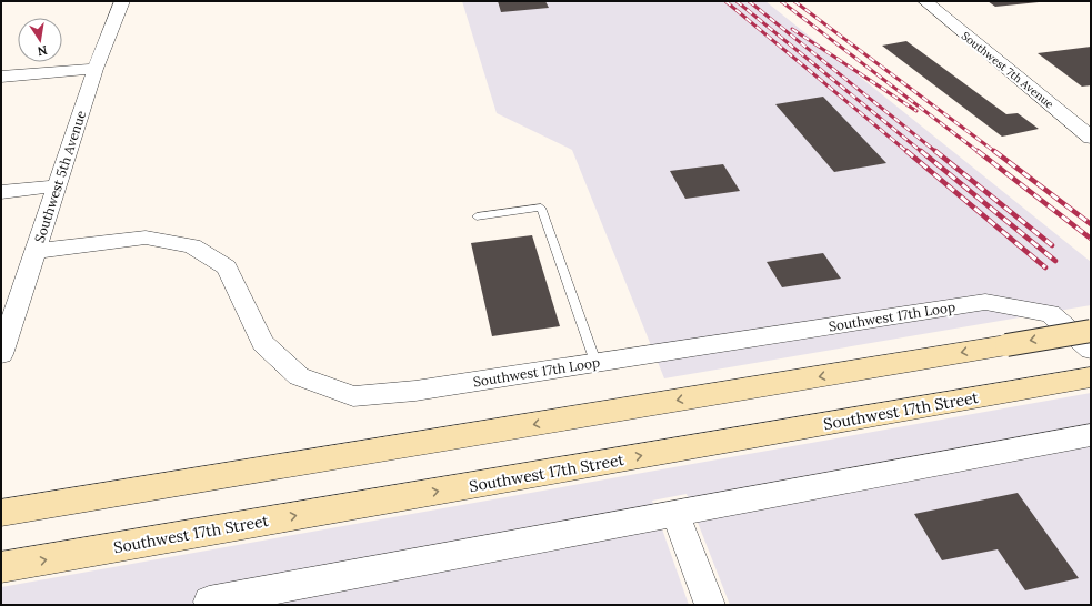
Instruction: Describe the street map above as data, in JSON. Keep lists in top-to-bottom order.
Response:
{
  "streets": {
    "main road": ["Southwest 17th Street"],
    "street": ["Southwest 7th Avenue", "Southwest 5th Avenue", "Southwest 17th Loop"]
  },
  "crossings": [
    ["Southwest 5th Avenue", "Southwest 17th Loop"]
  ],
  "north": "bottom"
}
